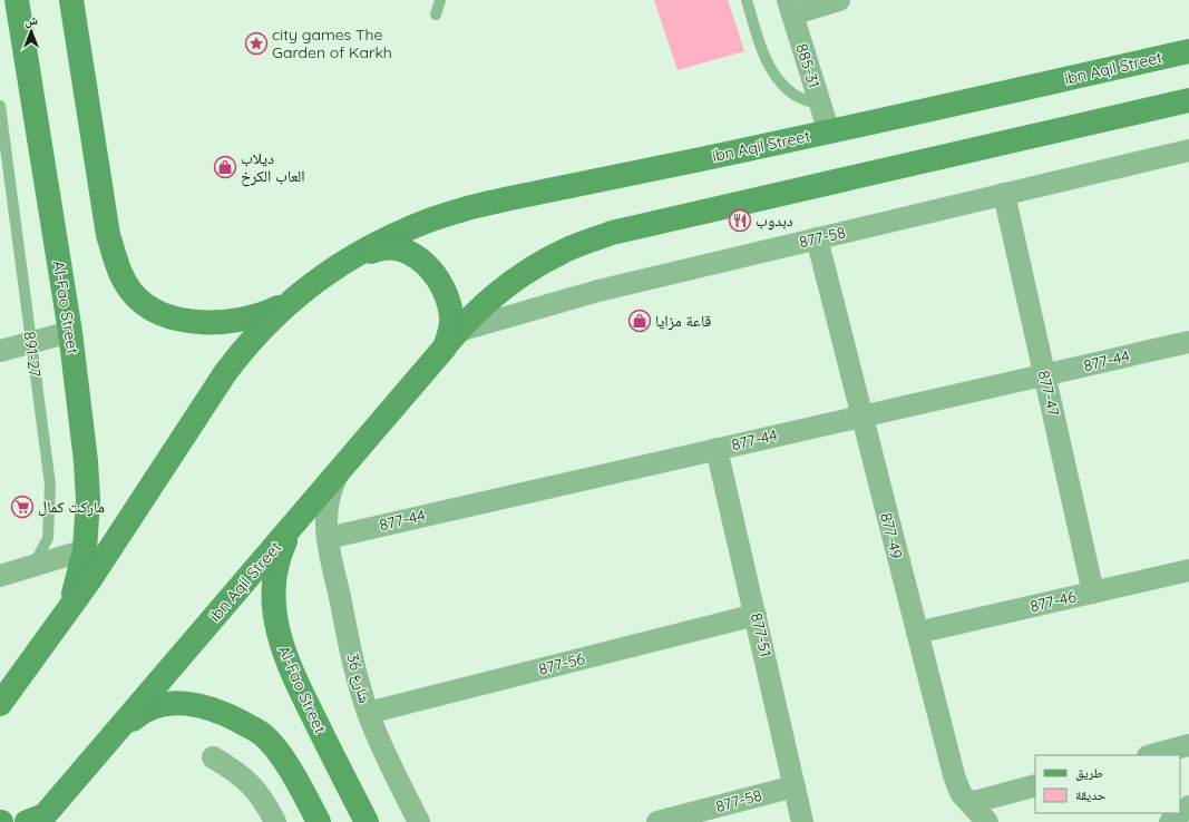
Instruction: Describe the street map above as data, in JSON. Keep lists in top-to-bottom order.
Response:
{
  "streets": {
    "main road": ["ibn Aqil Street", "Al-Fao Street"],
    "street": [
      "885-31",
      "877-58",
      "877-44",
      "877-47",
      "877-49",
      "877-46",
      "877-51",
      "877-56",
      "شارع 36"
    ],
    "lane": ["891-27"]
  },
  "crossings": [
    ["885-31", "ibn Aqil Street"],
    ["ibn Aqil Street", "877-58"],
    ["ibn Aqil Street", "Al-Fao Street"],
    ["ibn Aqil Street", "شارع 36"],
    ["877-58", "877-47"],
    ["877-58", "877-49"],
    ["877-58", "877-51"],
    ["877-44", "877-47"],
    ["877-44", "877-49"],
    ["877-44", "877-51"],
    ["877-44", "شارع 36"],
    ["877-47", "877-46"],
    ["877-49", "877-46"],
    ["877-51", "877-56"],
    ["877-56", "شارع 36"]
  ],
  "places": {
    "place": ["city games The Garden of Karkh"],
    "shop": ["ديلاب العاب الكرخ", "قاعة مزايا"],
    "restaurant": ["دبدوب"],
    "supermarket": ["ماركت كمال"]
  },
  "legend": ["طريق", "حديقة"],
  "north": "top"
}
